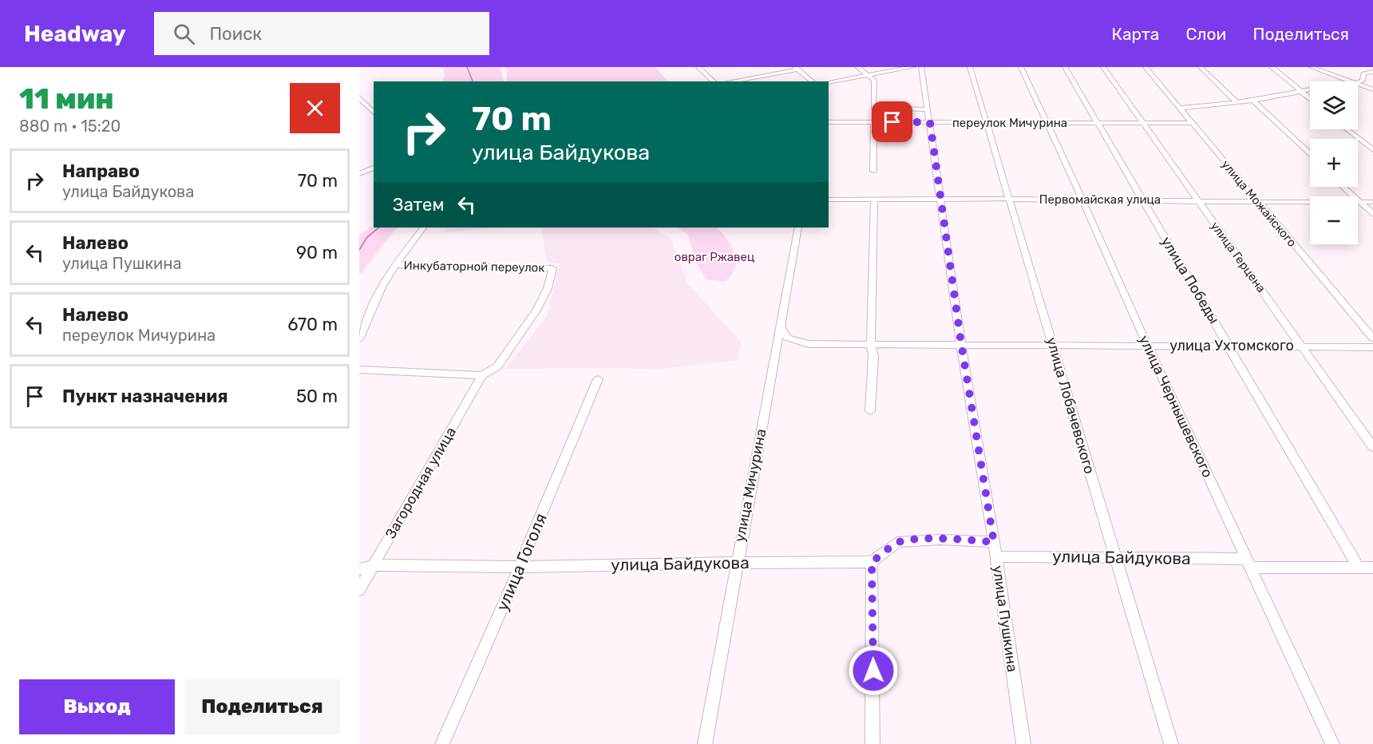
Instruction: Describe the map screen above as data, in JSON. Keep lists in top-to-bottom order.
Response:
{
  "streets": {
    "street": [
      "переулок Мичурина",
      "Первомайская улица",
      "улица Можайского",
      "улица Герцена",
      "Инкубаторной переулок",
      "улица Победы",
      "улица Ухтомского",
      "улица Лобачевского",
      "улица Чернышевского",
      "Загородная улица",
      "улица Мичурина",
      "улица Байдукова",
      "улица Гоголя",
      "улица Пушкина"
    ]
  },
  "crossings": [
    ["переулок Мичурина", "улица Можайского"],
    ["переулок Мичурина", "улица Герцена"],
    ["переулок Мичурина", "улица Победы"],
    ["переулок Мичурина", "улица Лобачевского"],
    ["переулок Мичурина", "улица Чернышевского"],
    ["переулок Мичурина", "улица Пушкина"],
    ["Первомайская улица", "улица Можайского"],
    ["Первомайская улица", "улица Герцена"],
    ["Первомайская улица", "улица Победы"],
    ["Первомайская улица", "улица Лобачевского"],
    ["Первомайская улица", "улица Чернышевского"],
    ["Первомайская улица", "улица Пушкина"],
    ["улица Герцена", "улица Ухтомского"],
    ["Инкубаторной переулок", "Загородная улица"],
    ["улица Победы", "улица Ухтомского"],
    ["улица Победы", "улица Байдукова"],
    ["улица Ухтомского", "улица Лобачевского"],
    ["улица Ухтомского", "улица Чернышевского"],
    ["улица Ухтомского", "улица Мичурина"],
    ["улица Ухтомского", "улица Пушкина"],
    ["улица Лобачевского", "улица Байдукова"],
    ["улица Чернышевского", "улица Байдукова"],
    ["Загородная улица", "улица Байдукова"],
    ["улица Мичурина", "улица Байдукова"],
    ["улица Байдукова", "улица Гоголя"],
    ["улица Байдукова", "улица Пушкина"]
  ],
  "parks": ["овраг Ржавец"],
  "page": {
    "header": "Headway",
    "search": "Поиск",
    "nav": ["Карта", "Слои", "Поделиться"],
    "heading": ["11 мин", "880 m · 15:20"],
    "map_buttons": ["+", "−"],
    "turn": ["70 m", "улица Байдукова"],
    "list": [
      {
        "name": "Направо",
        "note": "улица Байдукова",
        "value": "70 m"
      },
      {
        "name": "Налево",
        "note": "улица Пушкина",
        "value": "90 m"
      },
      {
        "name": "Налево",
        "note": "переулок Мичурина",
        "value": "670 m"
      },
      {
        "name": "Пункт назначения",
        "value": "50 m"
      }
    ],
    "then": "Затем",
    "buttons": ["Выход", "Поделиться"]
  }
}
